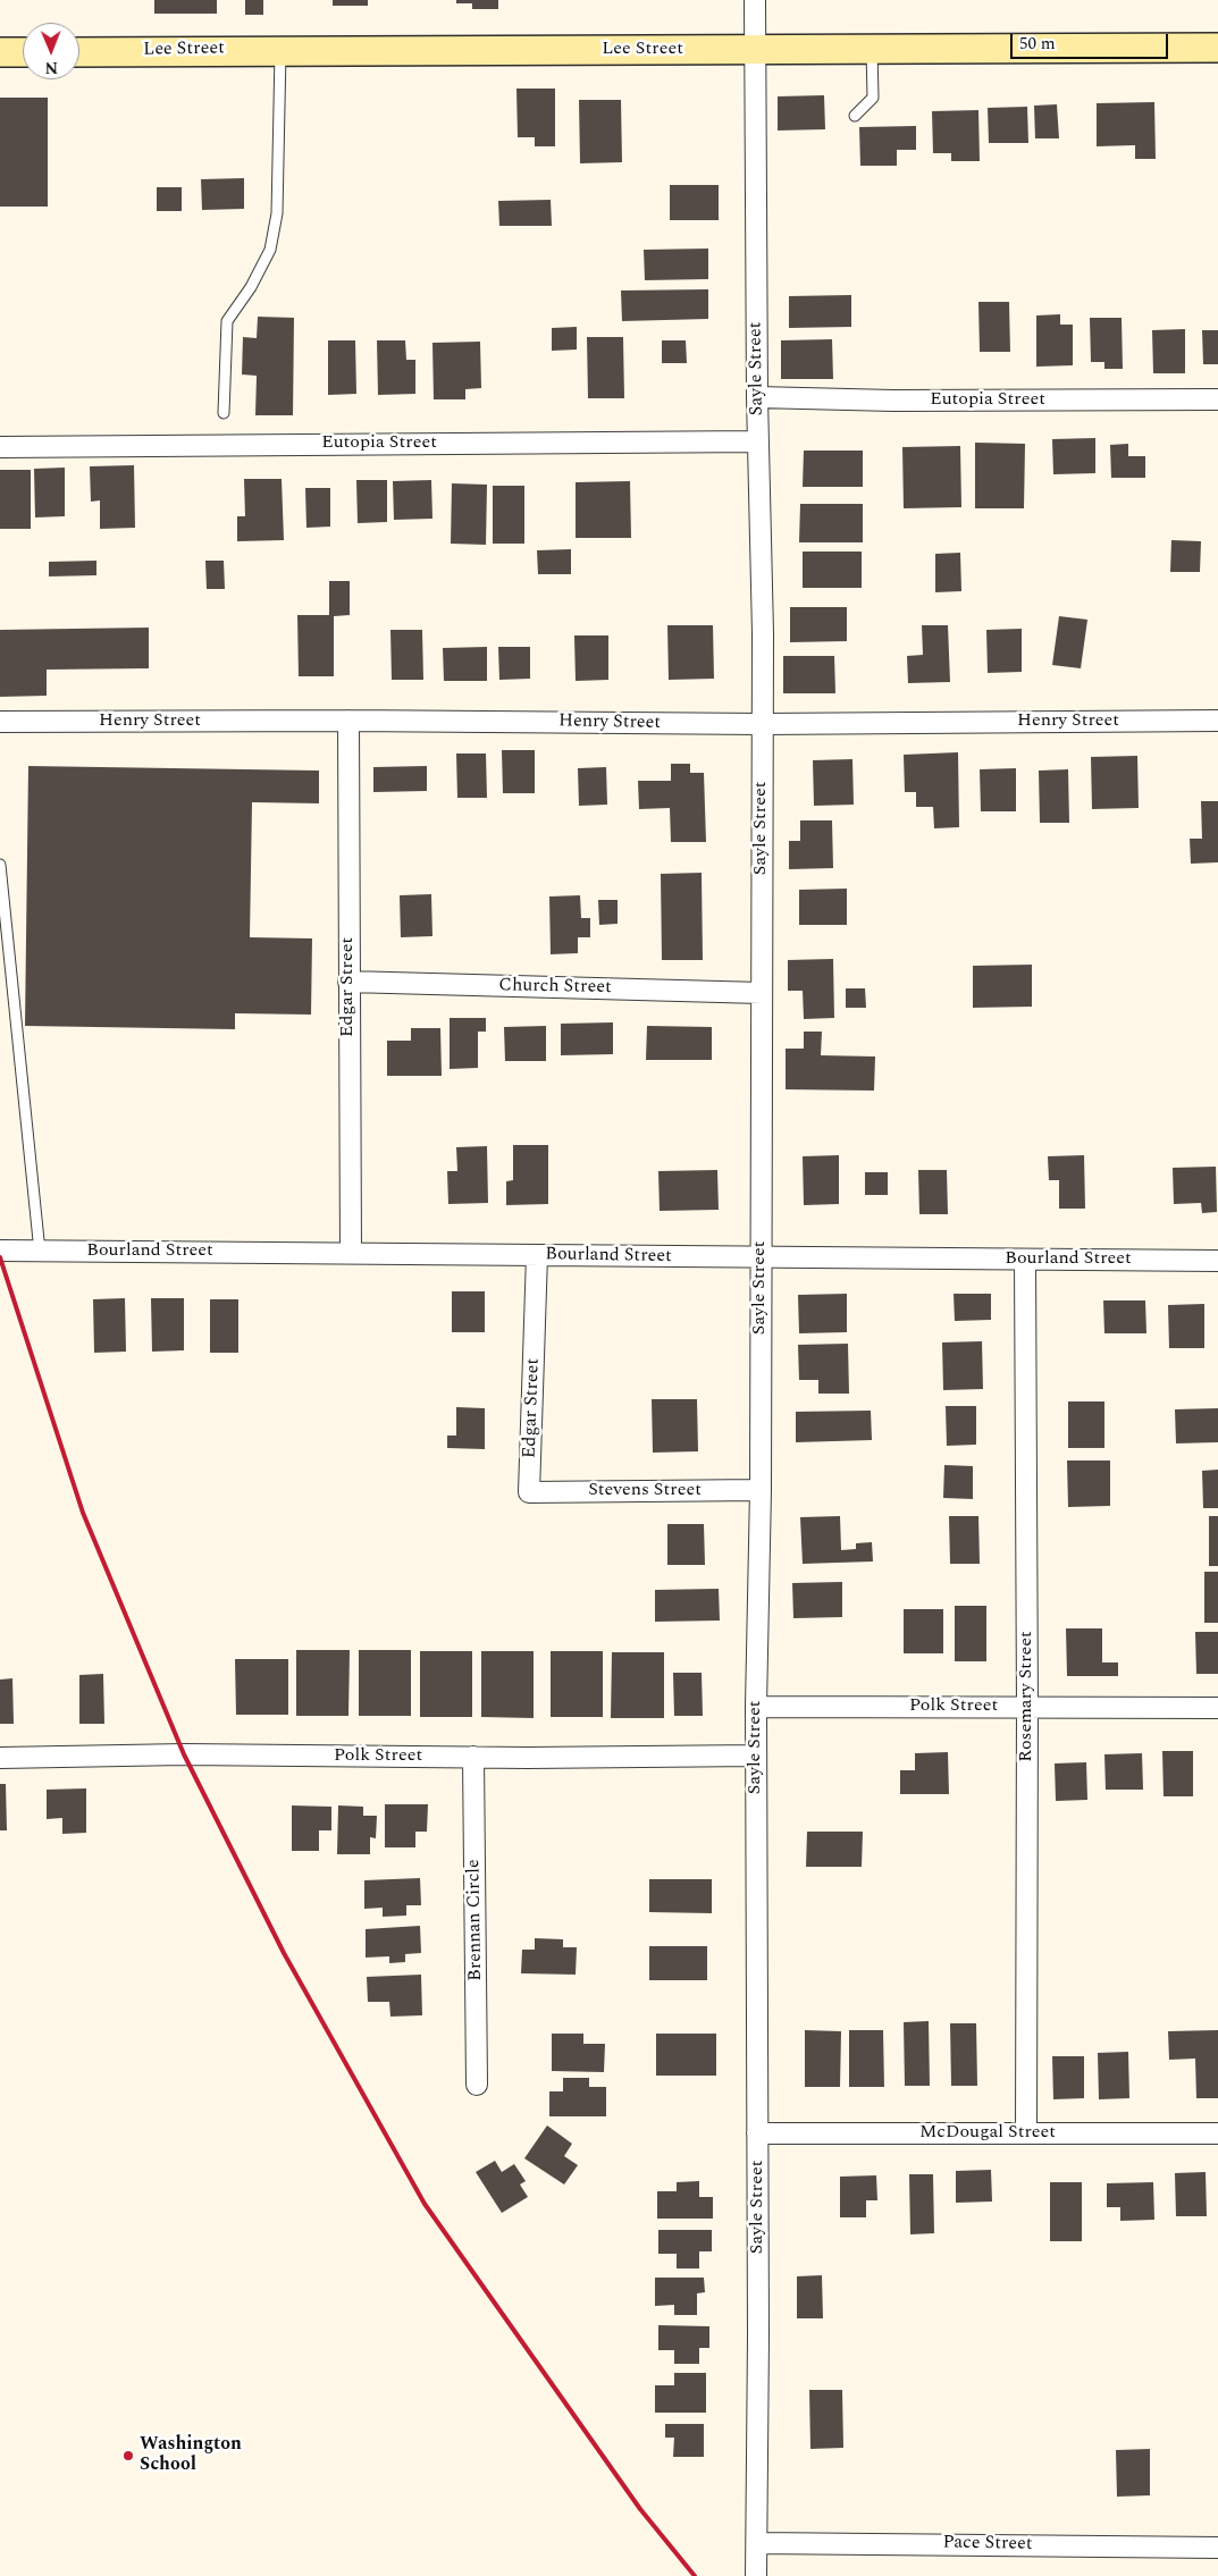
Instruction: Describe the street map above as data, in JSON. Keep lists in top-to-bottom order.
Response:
{
  "streets": {
    "main road": ["Lee Street"],
    "street": [
      "Sayle Street",
      "Eutopia Street",
      "Henry Street",
      "Edgar Street",
      "Church Street",
      "Bourland Street",
      "Stevens Street",
      "Rosemary Street",
      "Polk Street",
      "Brennan Circle",
      "McDougal Street",
      "Pace Street"
    ]
  },
  "crossings": [
    ["Lee Street", "Sayle Street"],
    ["Sayle Street", "Eutopia Street"],
    ["Sayle Street", "Henry Street"],
    ["Sayle Street", "Church Street"],
    ["Sayle Street", "Bourland Street"],
    ["Sayle Street", "Stevens Street"],
    ["Sayle Street", "Polk Street"],
    ["Sayle Street", "McDougal Street"],
    ["Sayle Street", "Pace Street"],
    ["Henry Street", "Edgar Street"],
    ["Edgar Street", "Church Street"],
    ["Edgar Street", "Bourland Street"],
    ["Edgar Street", "Stevens Street"],
    ["Bourland Street", "Rosemary Street"],
    ["Rosemary Street", "Polk Street"],
    ["Rosemary Street", "McDougal Street"],
    ["Polk Street", "Brennan Circle"]
  ],
  "places": ["Washington School"],
  "scale_bar": "50 m",
  "north": "bottom"
}
